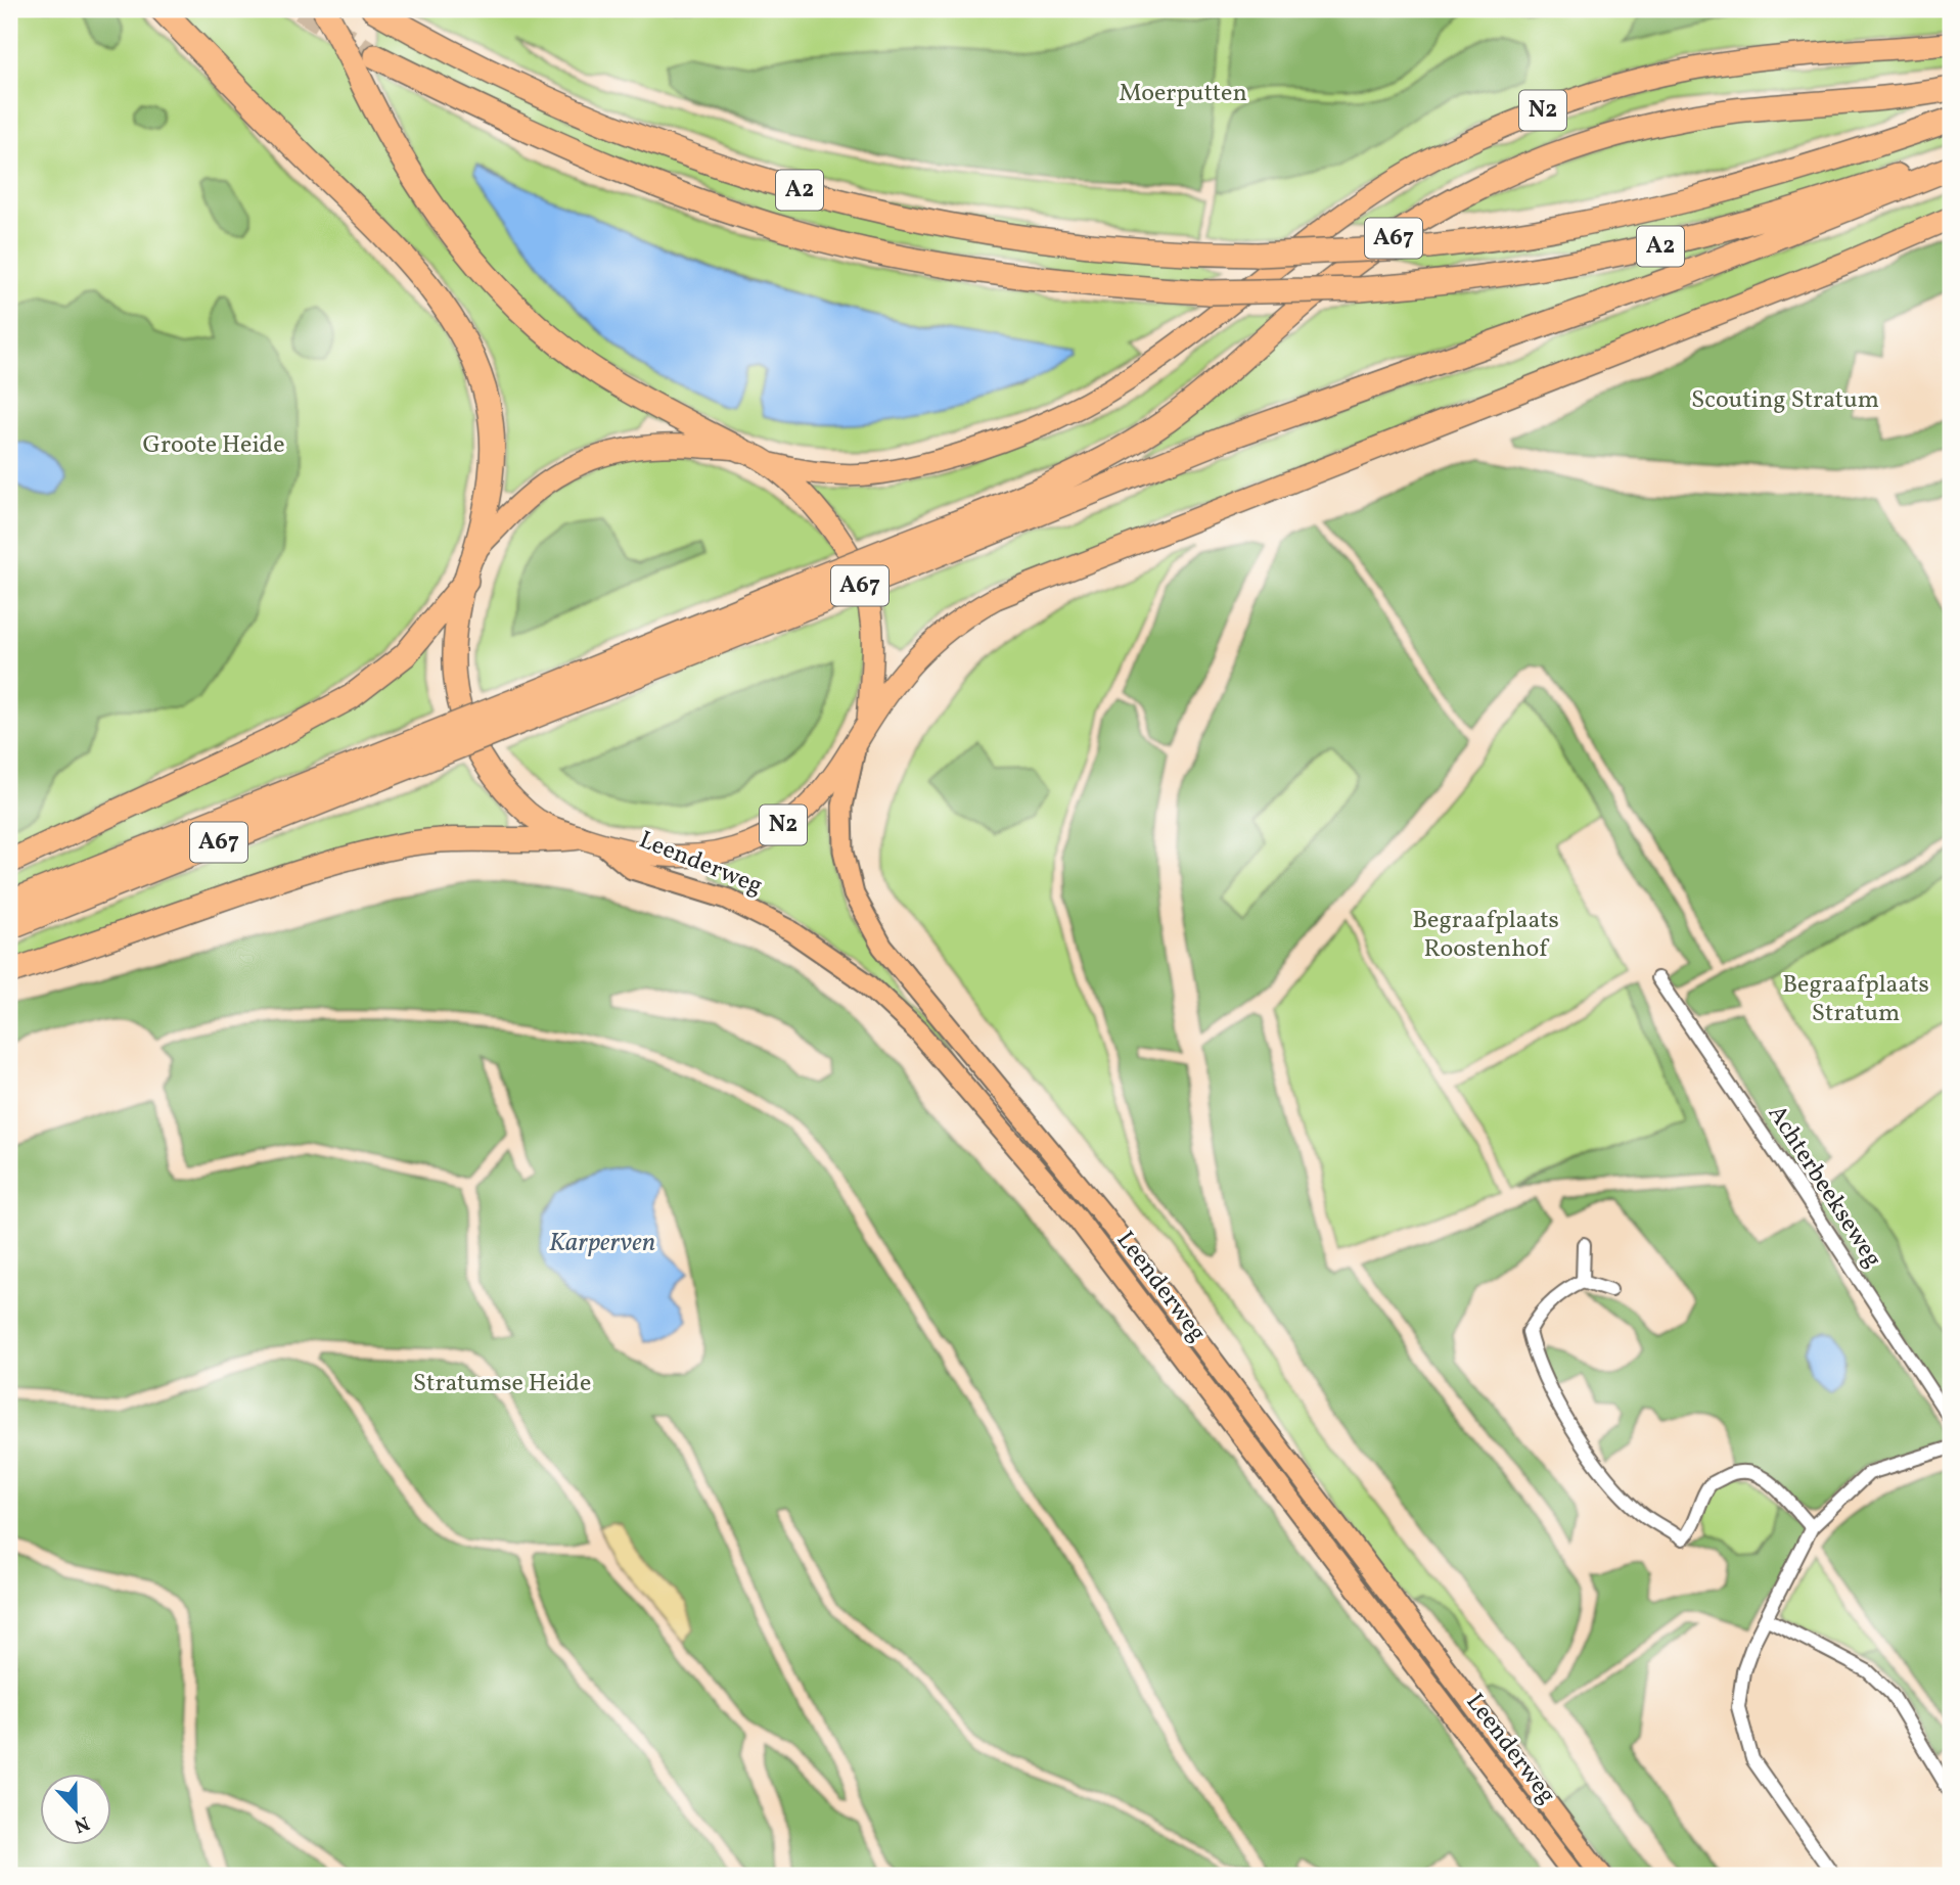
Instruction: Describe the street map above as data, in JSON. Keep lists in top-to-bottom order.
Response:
{
  "streets": {
    "highway": ["N2", "A2", "A67"],
    "main road": ["Leenderweg"],
    "street": ["Achterbeekseweg"]
  },
  "crossings": [
    ["N2", "A67"],
    ["N2", "Leenderweg"]
  ],
  "water": ["Karperven"],
  "parks": [
    "Moerputten",
    "Scouting Stratum",
    "Groote Heide",
    "Begraafplaats Roostenhof",
    "Begraafplaats Stratum",
    "Stratumse Heide"
  ],
  "north": "bottom"
}
